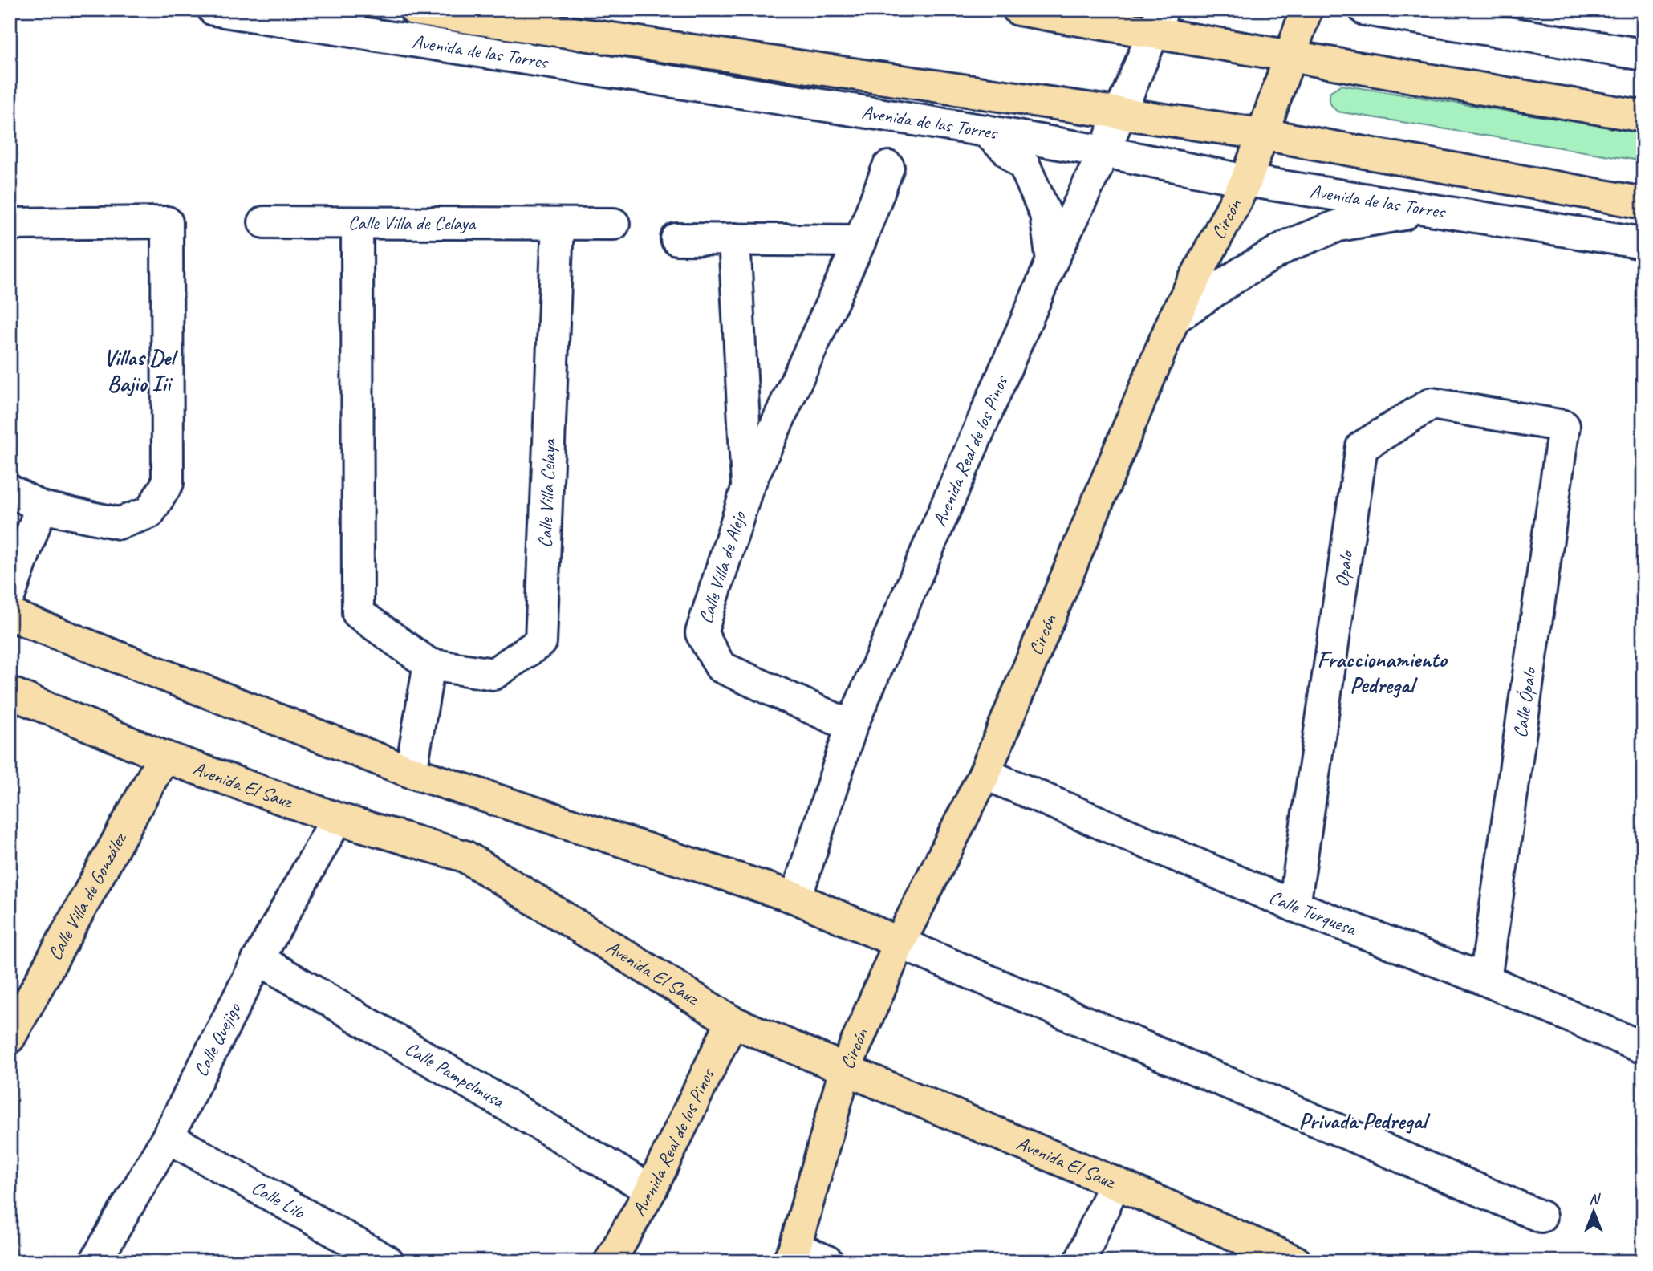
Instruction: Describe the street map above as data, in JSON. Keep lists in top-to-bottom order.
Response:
{
  "streets": {
    "main road": [
      "Avenida de las Torres",
      "Circón",
      "Avenida Real de los Pinos",
      "Avenida El Sauz",
      "Calle Villa de González"
    ],
    "street": [
      "Calle Villa de Celaya",
      "Calle Villa Celaya",
      "Calle Villa de Alejo",
      "Opalo",
      "Calle Ópalo",
      "Calle Turquesa",
      "Calle Quejigo",
      "Calle Pampelmusa",
      "Calle Lilo"
    ]
  },
  "crossings": [
    ["Avenida de las Torres", "Circón"],
    ["Avenida de las Torres", "Avenida Real de los Pinos"],
    ["Circón", "Avenida El Sauz"],
    ["Circón", "Calle Turquesa"],
    ["Calle Villa de Celaya", "Calle Villa Celaya"],
    ["Avenida Real de los Pinos", "Calle Villa de Alejo"],
    ["Avenida Real de los Pinos", "Avenida El Sauz"],
    ["Avenida Real de los Pinos", "Calle Pampelmusa"],
    ["Opalo", "Calle Ópalo"],
    ["Opalo", "Calle Turquesa"],
    ["Calle Ópalo", "Calle Turquesa"],
    ["Avenida El Sauz", "Calle Villa de González"],
    ["Avenida El Sauz", "Calle Quejigo"],
    ["Calle Quejigo", "Calle Pampelmusa"],
    ["Calle Quejigo", "Calle Lilo"]
  ],
  "districts": ["Villas Del Bajio Iii", "Fraccionamiento Pedregal", "Privada Pedregal"],
  "north": "top"
}
